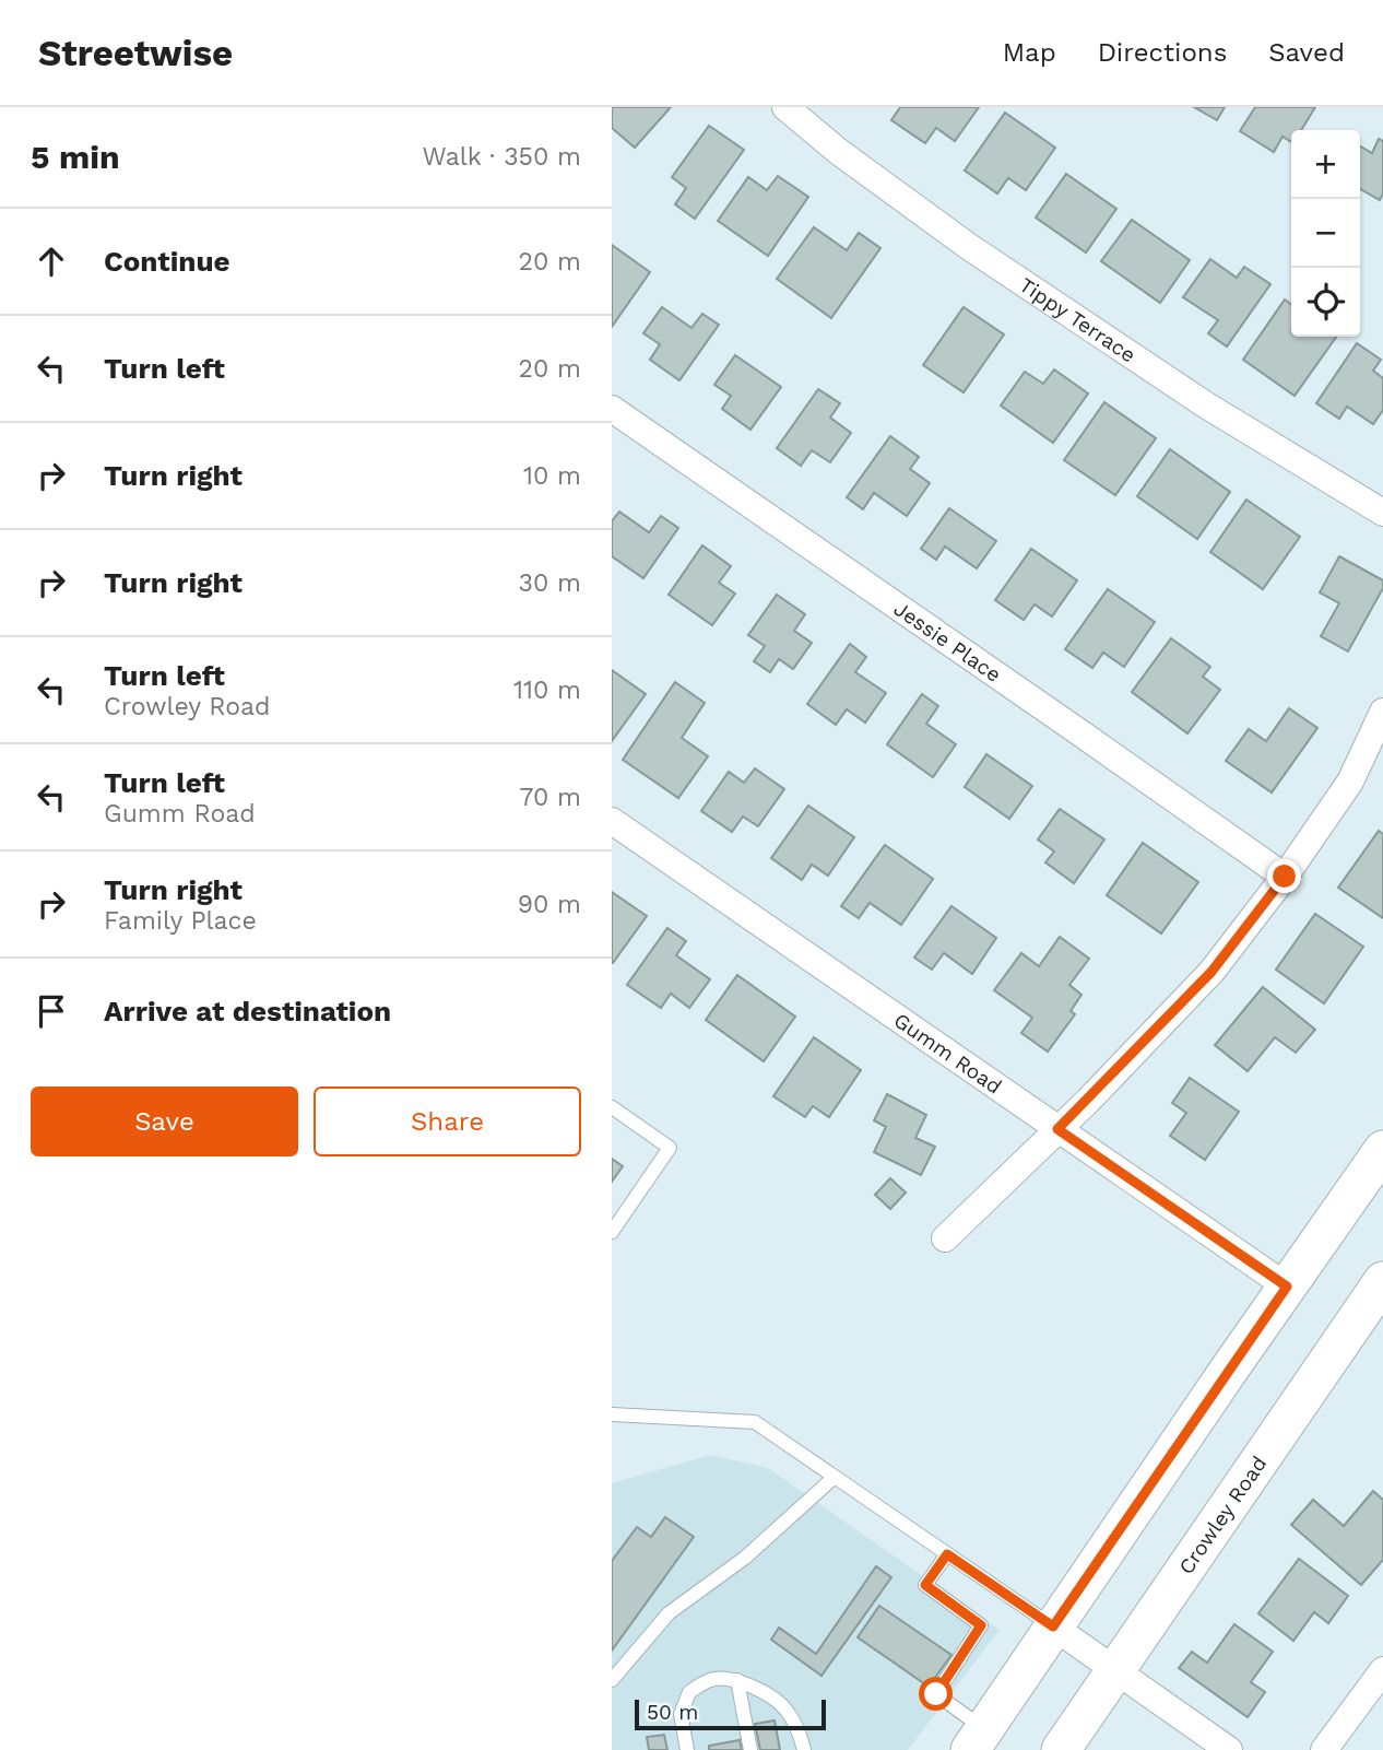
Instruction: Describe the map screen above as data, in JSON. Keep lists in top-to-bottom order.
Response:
{
  "streets": {
    "main road": ["Crowley Road"],
    "street": ["Tippy Terrace", "Jessie Place", "Gumm Road"]
  },
  "scale_bar": "50 m",
  "page": {
    "header": "Streetwise",
    "nav": ["Map", "Directions", "Saved"],
    "heading": ["5 min", "Walk · 350 m"],
    "map_buttons": ["+", "−"],
    "list": [
      ["Continue", "20 m"],
      ["Turn left", "20 m"],
      ["Turn right", "10 m"],
      ["Turn right", "30 m"],
      ["Turn left", "Crowley Road", "110 m"],
      ["Turn left", "Gumm Road", "70 m"],
      ["Turn right", "Family Place", "90 m"],
      "Arrive at destination"
    ],
    "buttons": ["Save", "Share"],
    "scale": "50 m"
  }
}
